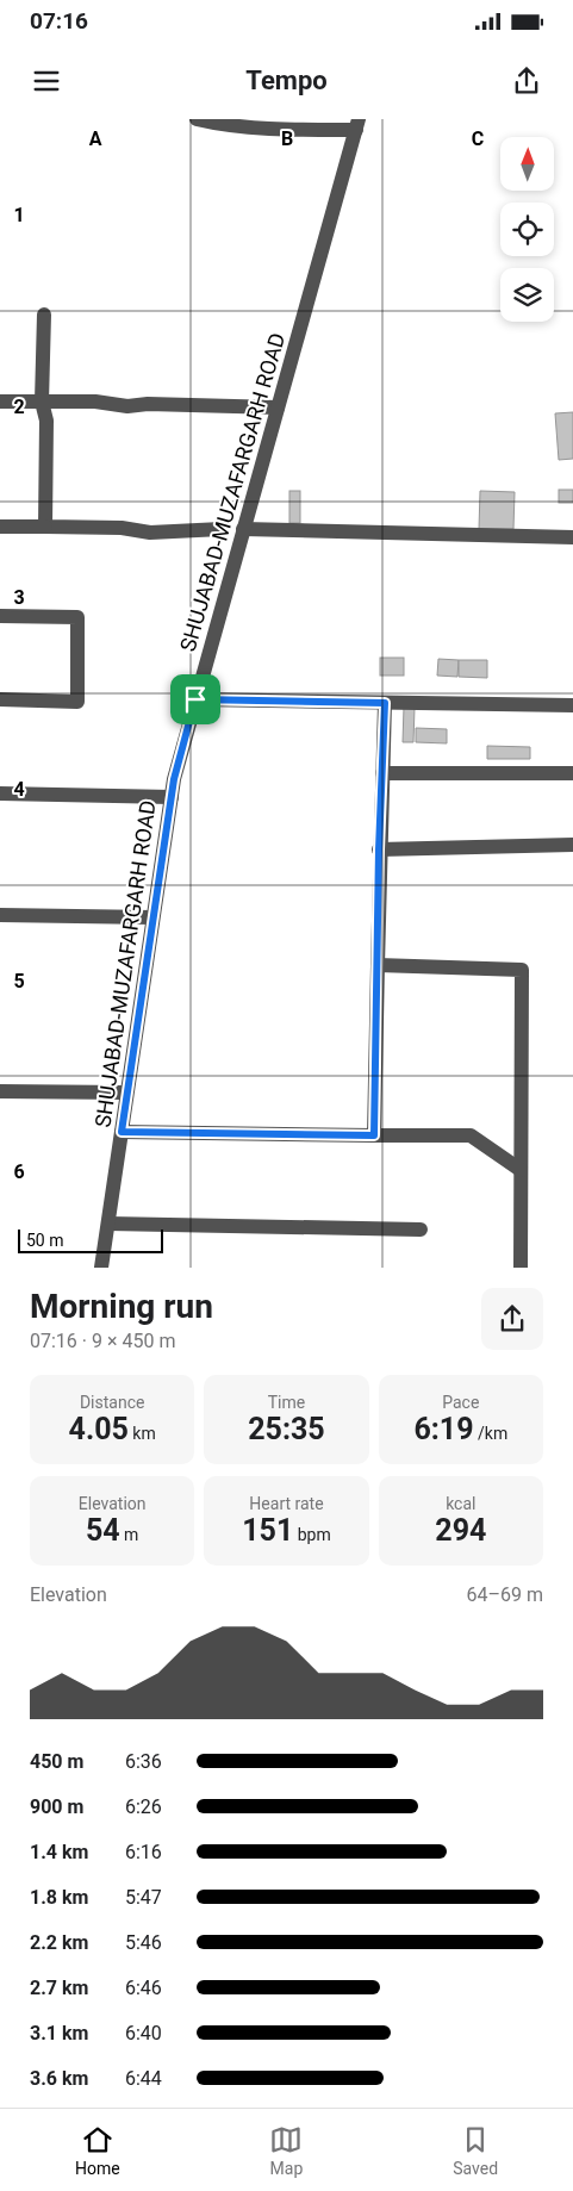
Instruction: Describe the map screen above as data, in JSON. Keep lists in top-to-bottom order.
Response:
{
  "streets": {
    "street": ["SHUJABAD-MUZAFARGARH ROAD"]
  },
  "scale_bar": "50 m",
  "north": "top",
  "page": {
    "status": "07:16",
    "header": "Tempo",
    "scale": "50 m",
    "heading": ["Morning run", "07:16 · 9 × 450 m"],
    "stats": [
      ["Distance", "4.05 km"],
      ["Time", "25:35"],
      ["Pace", "6:19 /km"],
      ["Elevation", "54 m"],
      ["Heart rate", "151 bpm"],
      ["kcal", "294"]
    ],
    "chart": ["Elevation", "64–69 m"],
    "list": [
      {
        "name": "450 m",
        "note": "6:36"
      },
      {
        "name": "900 m",
        "note": "6:26"
      },
      {
        "name": "1.4 km",
        "note": "6:16"
      },
      {
        "name": "1.8 km",
        "note": "5:47"
      },
      {
        "name": "2.2 km",
        "note": "5:46"
      },
      {
        "name": "2.7 km",
        "note": "6:46"
      },
      {
        "name": "3.1 km",
        "note": "6:40"
      },
      {
        "name": "3.6 km",
        "note": "6:44"
      }
    ],
    "tabs": ["Home", "Map", "Saved"]
  },
  "grid": {
    "columns": ["A", "B", "C"],
    "rows": [
      "1",
      "2",
      "3",
      "4",
      "5",
      "6"
    ]
  }
}
